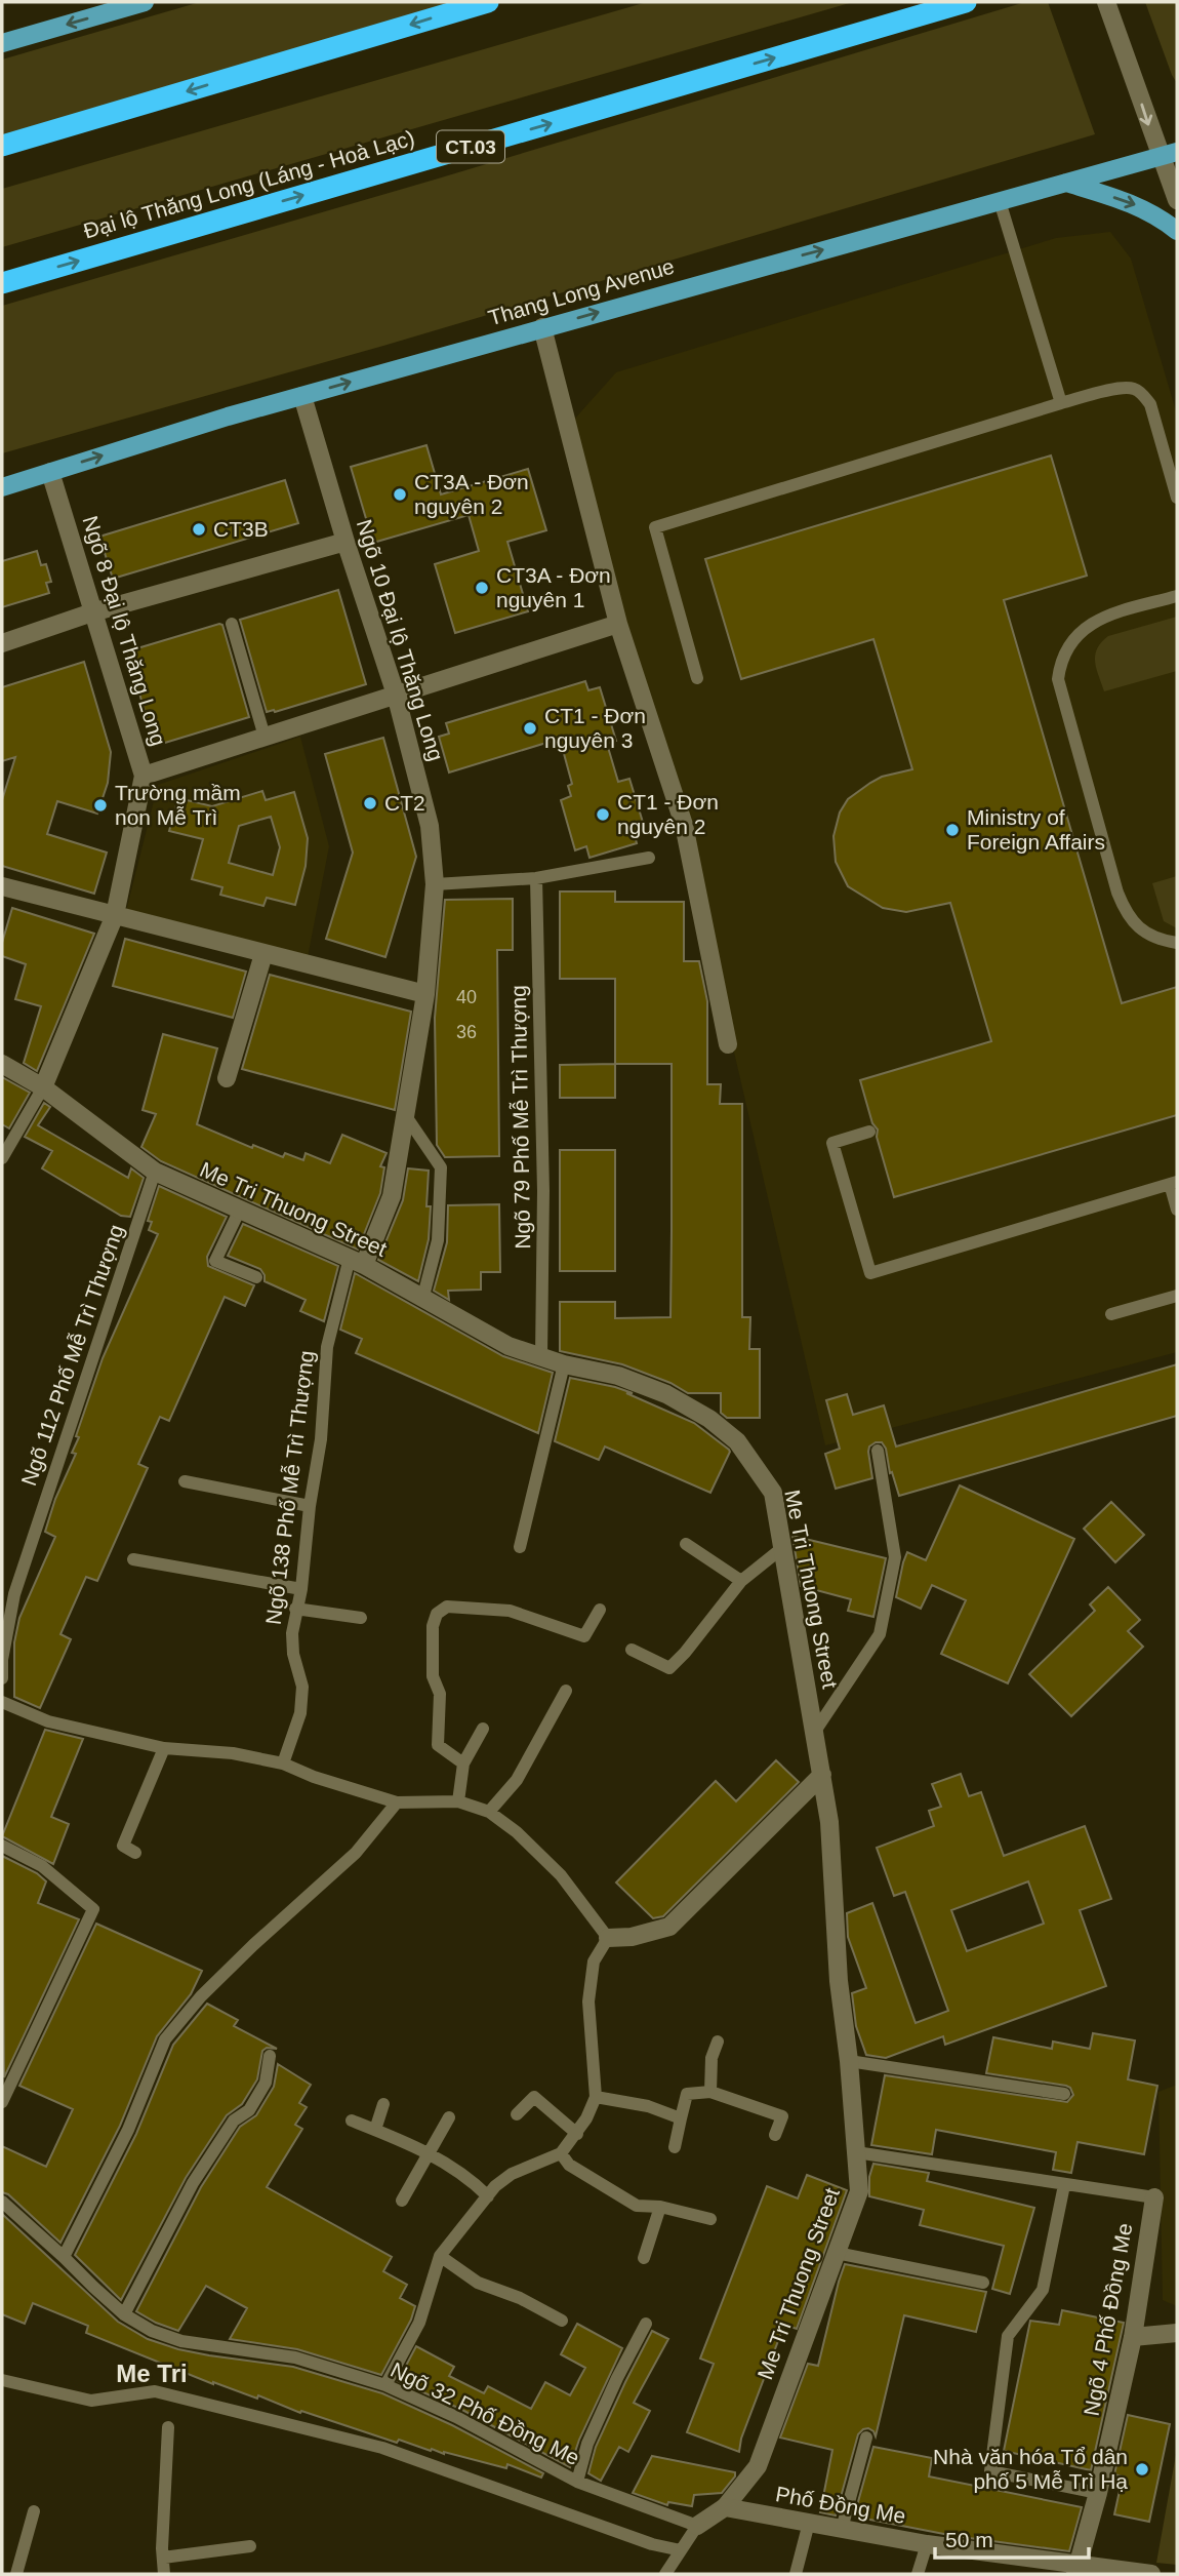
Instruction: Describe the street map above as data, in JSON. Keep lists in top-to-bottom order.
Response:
{
  "streets": {
    "highway": ["CT.03", "Đại lộ Thăng Long (Láng - Hoà Lạc)"],
    "main road": ["Thang Long Avenue"],
    "street": [
      "Ngõ 8 Đại lộ Thăng Long",
      "Ngõ 10 Đại lộ Thăng Long",
      "Me Tri Thuong Street",
      "Ngõ 4 Phố Đồng Me",
      "Phố Đồng Me"
    ],
    "lane": [
      "Ngõ 79 Phố Mễ Trì Thượng",
      "Ngõ 112 Phố Mễ Trì Thượng",
      "Ngõ 138 Phố Mễ Trì Thượng",
      "Ngõ 32 Phố Đồng Me"
    ]
  },
  "crossings": [
    ["Thang Long Avenue", "Ngõ 8 Đại lộ Thăng Long"],
    ["Thang Long Avenue", "Ngõ 10 Đại lộ Thăng Long"],
    ["Ngõ 8 Đại lộ Thăng Long", "Me Tri Thuong Street"],
    ["Ngõ 10 Đại lộ Thăng Long", "Me Tri Thuong Street"],
    ["Ngõ 10 Đại lộ Thăng Long", "Ngõ 138 Phố Mễ Trì Thượng"],
    ["Ngõ 79 Phố Mễ Trì Thượng", "Me Tri Thuong Street"],
    ["Me Tri Thuong Street", "Ngõ 112 Phố Mễ Trì Thượng"],
    ["Me Tri Thuong Street", "Ngõ 138 Phố Mễ Trì Thượng"],
    ["Me Tri Thuong Street", "Phố Đồng Me"],
    ["Ngõ 4 Phố Đồng Me", "Phố Đồng Me"]
  ],
  "one_way": ["Thang Long Avenue"],
  "districts": ["Me Tri"],
  "places": [
    "CT3A - Đơn nguyên 2",
    "CT3B",
    "CT3A - Đơn nguyên 1",
    "CT1 - Đơn nguyên 3",
    "CT2",
    "Trường mầm non Mễ Trì",
    "CT1 - Đơn nguyên 2",
    "Ministry of Foreign Affairs",
    "Nhà văn hóa Tổ dân phố 5 Mễ Trì Hạ"
  ],
  "house_numbers": ["40", "36"],
  "scale_bar": "50 m"
}
